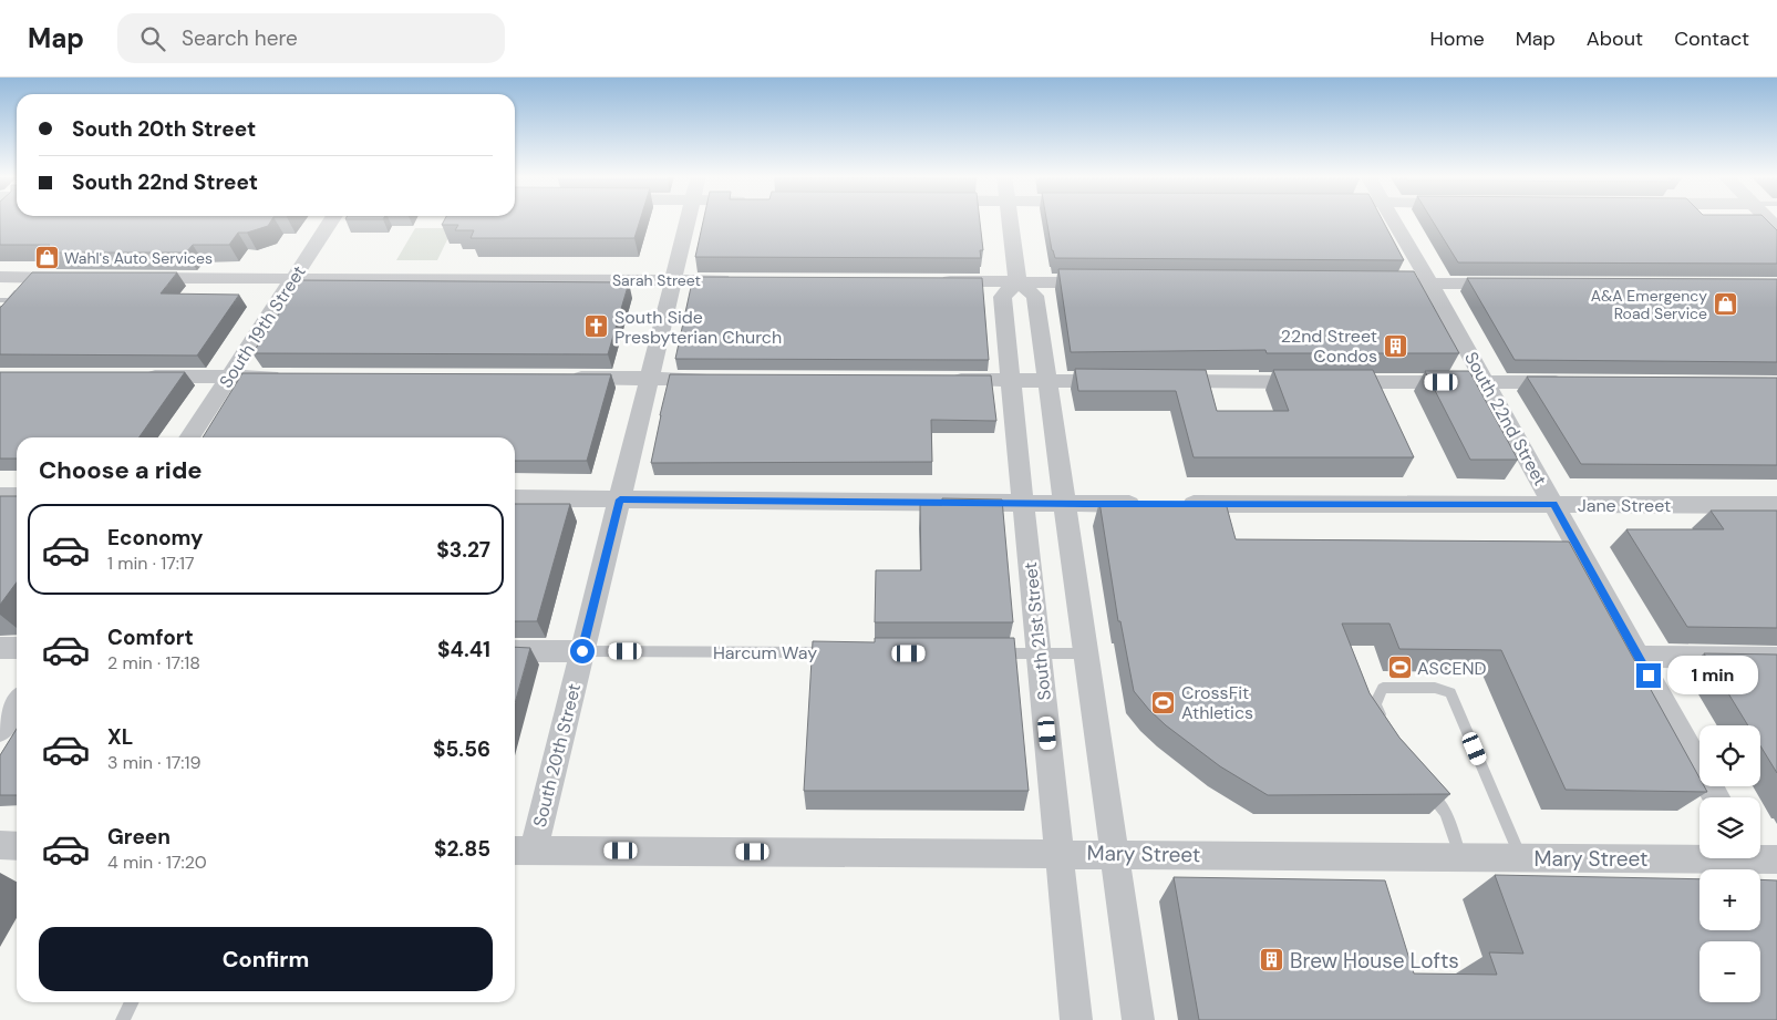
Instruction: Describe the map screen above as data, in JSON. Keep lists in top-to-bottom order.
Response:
{
  "streets": {
    "street": [
      "Sarah Street",
      "South 19th Street",
      "South 22nd Street",
      "Jane Street",
      "South 21st Street",
      "Harcum Way",
      "South 20th Street",
      "Mary Street"
    ]
  },
  "crossings": [
    ["Sarah Street", "South 19th Street"],
    ["Sarah Street", "South 20th Street"],
    ["South 22nd Street", "Jane Street"],
    ["Jane Street", "South 21st Street"],
    ["Jane Street", "South 20th Street"],
    ["South 21st Street", "Mary Street"],
    ["Harcum Way", "South 20th Street"],
    ["South 20th Street", "Mary Street"]
  ],
  "places": {
    "shop": ["Wahl's Auto Services", "A&A Emergency Road Service"],
    "church": ["South Side Presbyterian Church"],
    "building": ["22nd Street Condos", "Brew House Lofts"],
    "sports": ["ASCEND", "CrossFit Athletics"]
  },
  "page": {
    "header": "Map",
    "search": "Search here",
    "nav": [
      "Home",
      "Map",
      "About",
      "Contact"
    ],
    "banner": ["South 20th Street", "South 22nd Street"],
    "heading": "Choose a ride",
    "list": [
      {
        "name": "Economy",
        "note": "1 min · 17:17",
        "value": "$3.27"
      },
      {
        "name": "Comfort",
        "note": "2 min · 17:18",
        "value": "$4.41"
      },
      {
        "name": "XL",
        "note": "3 min · 17:19",
        "value": "$5.56"
      },
      {
        "name": "Green",
        "note": "4 min · 17:20",
        "value": "$2.85"
      }
    ],
    "bubble": "1 min",
    "map_buttons": ["+", "−"],
    "buttons": "Confirm"
  }
}
